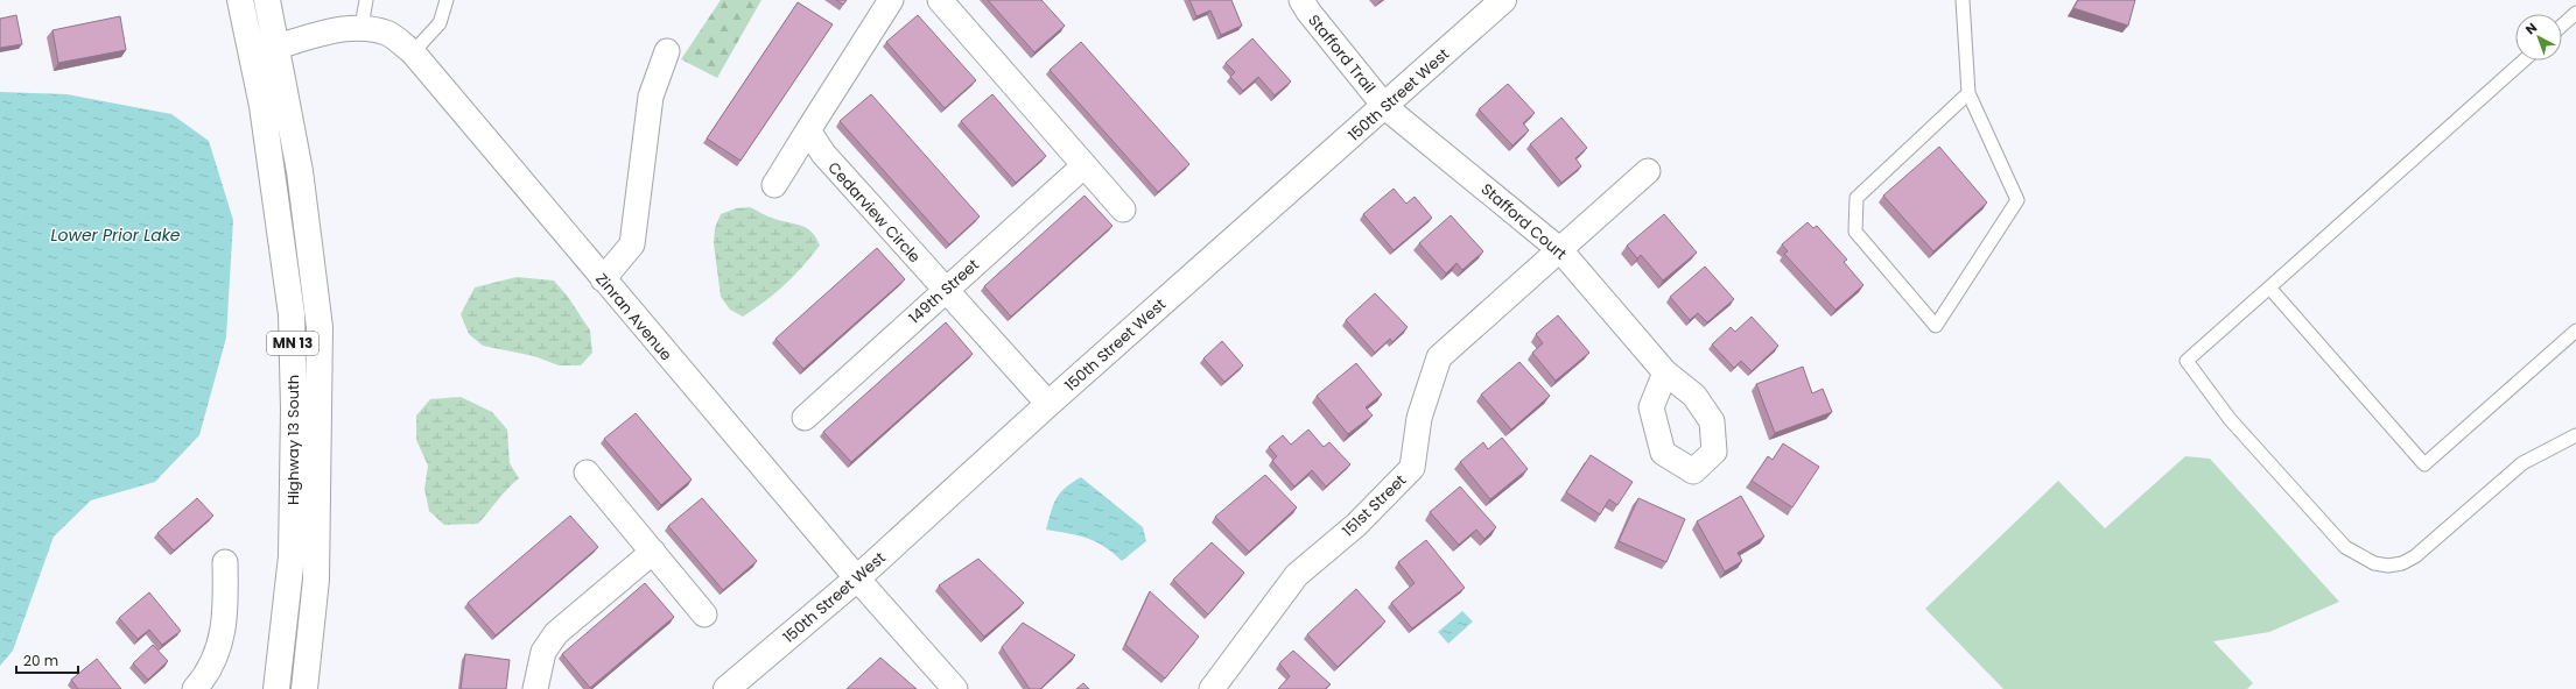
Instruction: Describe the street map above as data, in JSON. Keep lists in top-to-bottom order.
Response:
{
  "streets": {
    "main road": ["150th Street West", "MN 13", "Highway 13 South"],
    "street": [
      "Stafford Trail",
      "Cedarview Circle",
      "Stafford Court",
      "149th Street",
      "Zinran Avenue",
      "151st Street"
    ]
  },
  "crossings": [
    ["Stafford Trail", "150th Street West"],
    ["Stafford Trail", "Stafford Court"],
    ["150th Street West", "Cedarview Circle"],
    ["150th Street West", "Stafford Court"],
    ["150th Street West", "Zinran Avenue"],
    ["Cedarview Circle", "149th Street"],
    ["Stafford Court", "151st Street"],
    ["Zinran Avenue", "Highway 13 South"]
  ],
  "water": ["Lower Prior Lake"],
  "scale_bar": "20 m",
  "north": "top left"
}
